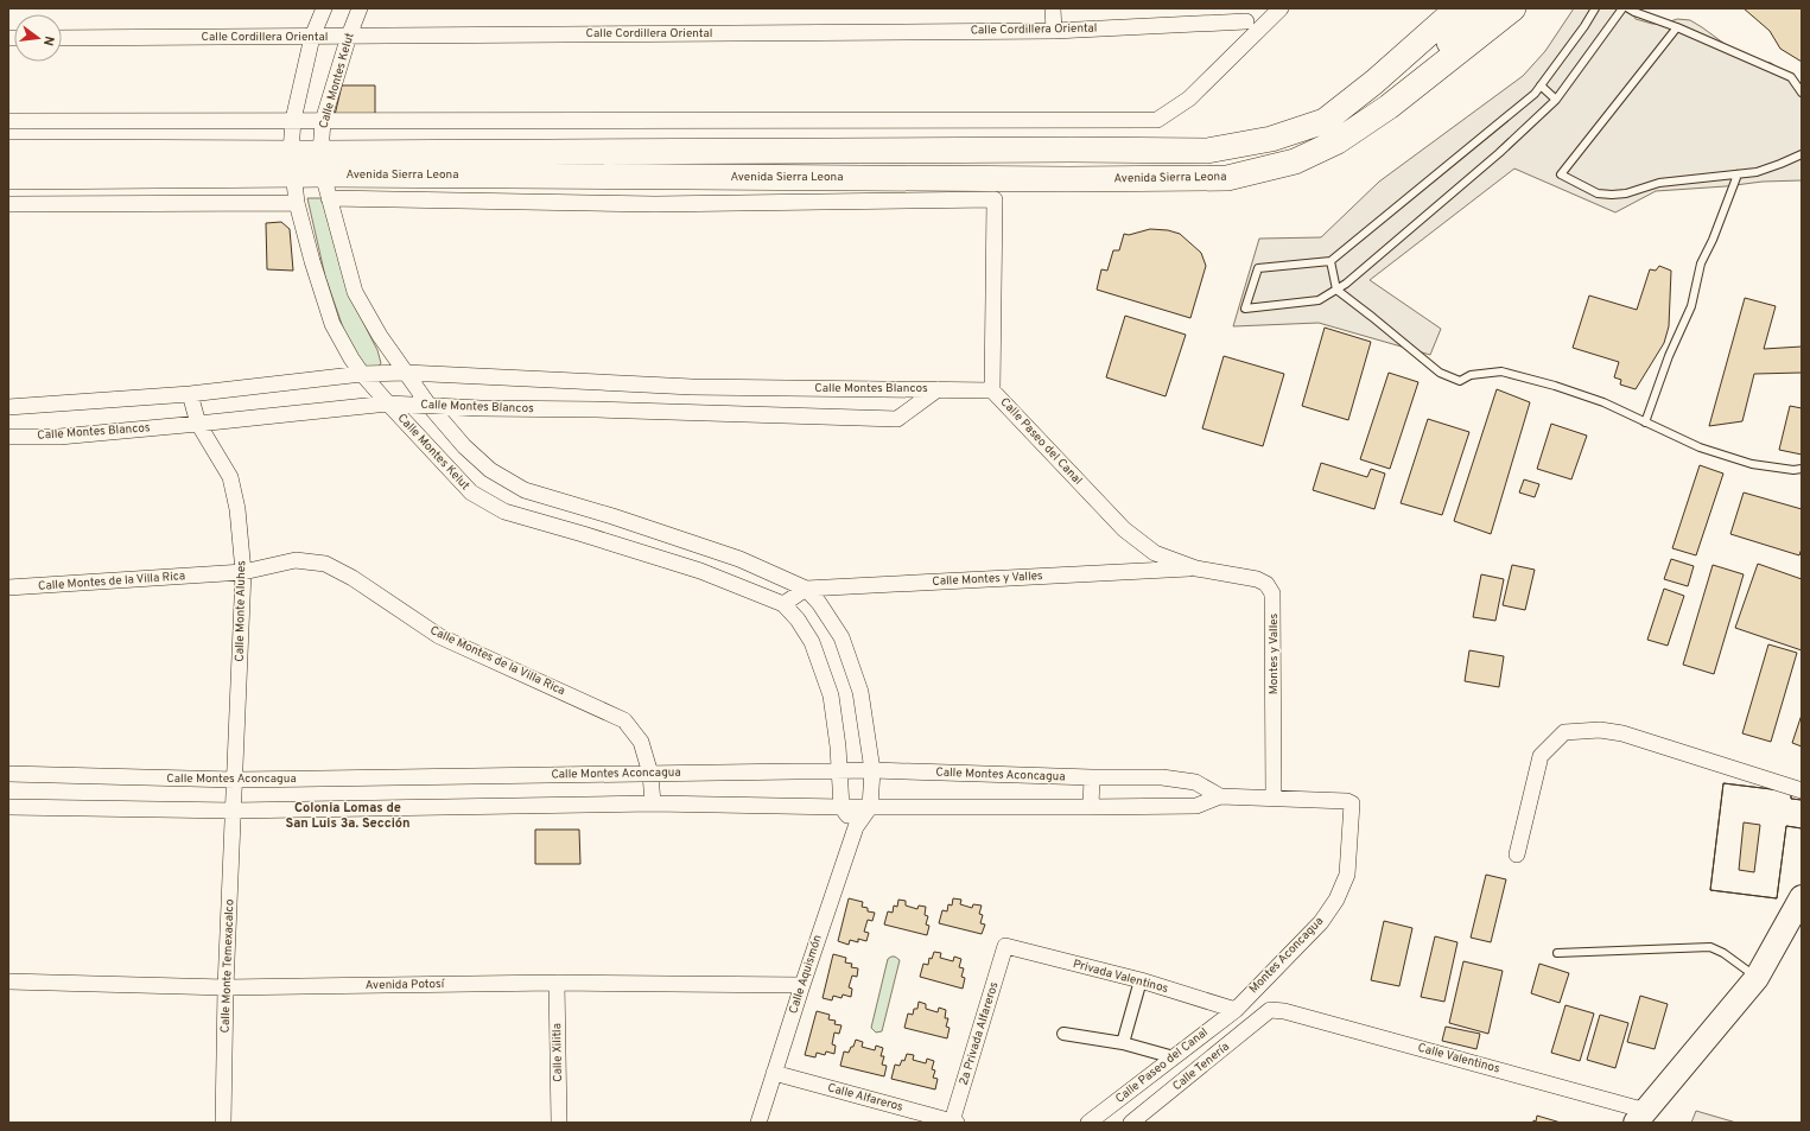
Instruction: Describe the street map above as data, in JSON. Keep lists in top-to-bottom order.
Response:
{
  "streets": {
    "highway": ["Avenida Sierra Leona"],
    "street": [
      "Calle Cordillera Oriental",
      "Calle Montes Kelut",
      "Calle Montes Blancos",
      "Calle Paseo del Canal",
      "Calle Montes y Valles",
      "Calle Montes de la Villa Rica",
      "Calle Monte Aluhes",
      "Montes y Valles",
      "Calle Montes Aconcagua",
      "Montes Aconcagua",
      "Calle Monte Temexacalco",
      "Calle Aquismón",
      "Privada Valentinos",
      "Avenida Potosí",
      "2a Privada Alfareros",
      "Calle Xilitla",
      "Calle Valentinos",
      "Calle Tenería",
      "Calle Alfareros"
    ]
  },
  "crossings": [
    ["Calle Cordillera Oriental", "Calle Montes Kelut"],
    ["Calle Montes Kelut", "Avenida Sierra Leona"],
    ["Calle Montes Kelut", "Calle Montes Blancos"],
    ["Calle Montes Kelut", "Calle Montes y Valles"],
    ["Calle Montes Kelut", "Calle Montes Aconcagua"],
    ["Calle Montes Kelut", "Calle Aquismón"],
    ["Avenida Sierra Leona", "Calle Paseo del Canal"],
    ["Calle Montes Blancos", "Calle Paseo del Canal"],
    ["Calle Montes Blancos", "Calle Monte Aluhes"],
    ["Calle Paseo del Canal", "Calle Montes y Valles"],
    ["Calle Paseo del Canal", "Montes y Valles"],
    ["Calle Paseo del Canal", "Montes Aconcagua"],
    ["Calle Paseo del Canal", "Privada Valentinos"],
    ["Calle Montes y Valles", "Montes y Valles"],
    ["Calle Montes de la Villa Rica", "Calle Monte Aluhes"],
    ["Calle Montes de la Villa Rica", "Calle Montes Aconcagua"],
    ["Calle Monte Aluhes", "Calle Montes Aconcagua"],
    ["Calle Monte Aluhes", "Calle Monte Temexacalco"],
    ["Montes y Valles", "Calle Montes Aconcagua"],
    ["Calle Montes Aconcagua", "Montes Aconcagua"],
    ["Calle Montes Aconcagua", "Calle Monte Temexacalco"],
    ["Calle Montes Aconcagua", "Calle Aquismón"],
    ["Montes Aconcagua", "Privada Valentinos"],
    ["Calle Monte Temexacalco", "Avenida Potosí"],
    ["Calle Aquismón", "Avenida Potosí"],
    ["Calle Aquismón", "Calle Alfareros"],
    ["Privada Valentinos", "2a Privada Alfareros"],
    ["Avenida Potosí", "Calle Xilitla"],
    ["2a Privada Alfareros", "Calle Alfareros"],
    ["Calle Valentinos", "Calle Tenería"]
  ],
  "districts": ["Colonia Lomas de San Luis 3a. Sección"],
  "north": "right"
}
